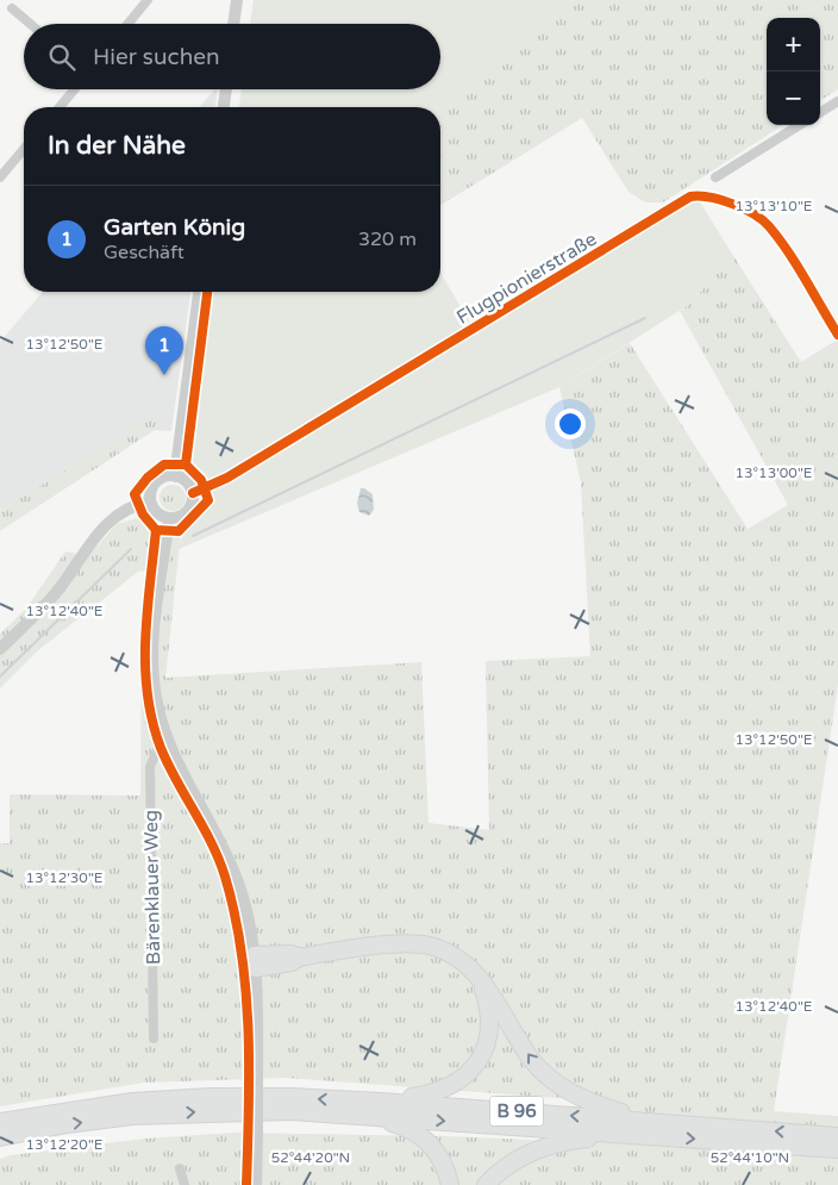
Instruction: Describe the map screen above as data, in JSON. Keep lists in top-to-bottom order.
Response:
{
  "streets": {
    "highway": ["B 96"],
    "street": ["Flugpionierstraße", "Bärenklauer Weg"]
  },
  "page": {
    "map_buttons": ["+", "−"],
    "search": "Hier suchen",
    "heading": "In der Nähe",
    "list": [
      {
        "mark": "1",
        "name": "Garten König",
        "note": "Geschäft",
        "value": "320 m"
      }
    ],
    "pins": "1"
  },
  "coordinates": [
    "13°13'10\"E",
    "13°12'50\"E",
    "13°13'00\"E",
    "13°12'40\"E",
    "13°12'30\"E",
    "13°12'20\"E",
    "52°44'20\"N",
    "52°44'10\"N"
  ]
}
